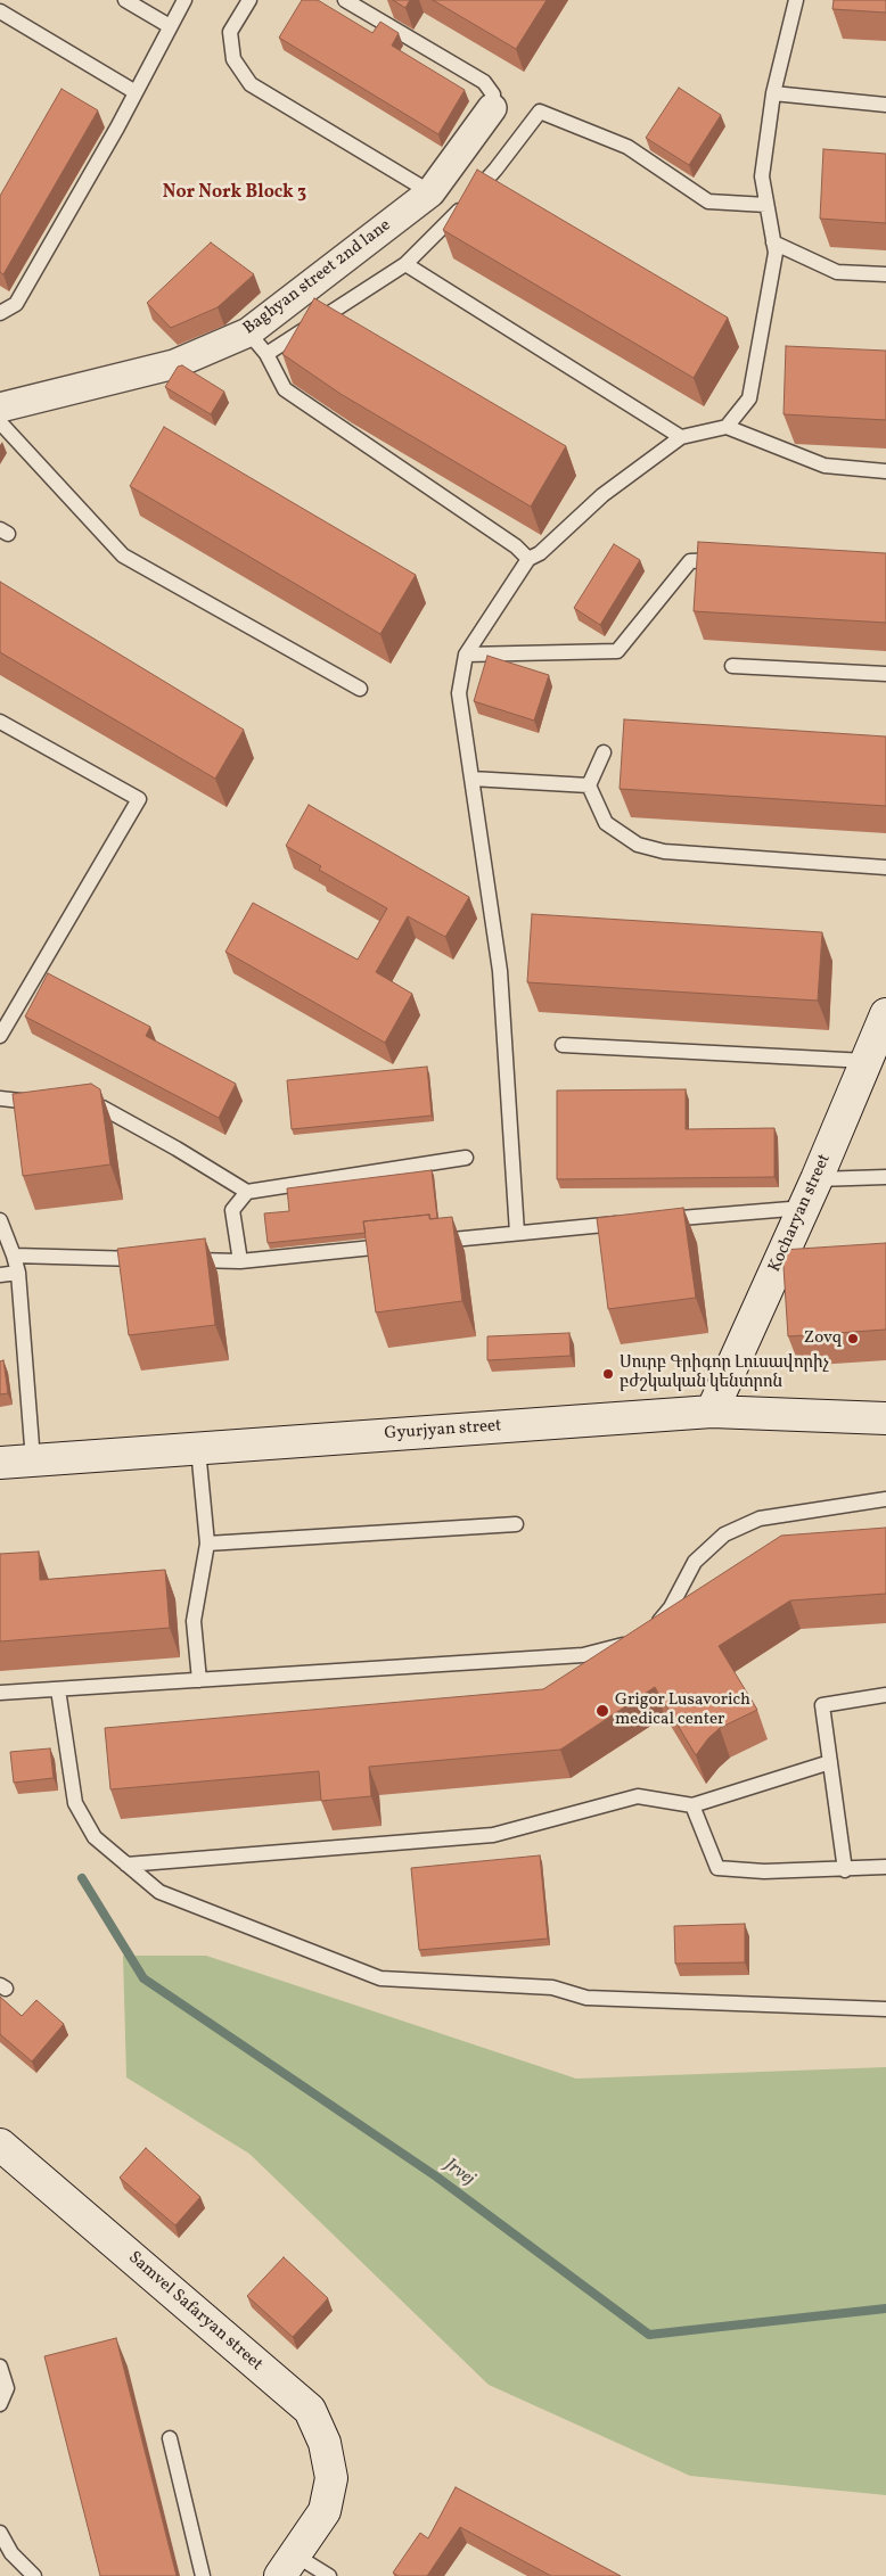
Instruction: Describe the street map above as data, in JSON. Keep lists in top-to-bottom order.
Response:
{
  "streets": {
    "street": [
      "Baghyan street 2nd lane",
      "Kocharyan street",
      "Gyurjyan street",
      "Samvel Safaryan street"
    ]
  },
  "crossings": [
    ["Kocharyan street", "Gyurjyan street"]
  ],
  "districts": ["Nor Nork Block 3"],
  "water": ["Jrvej"],
  "places": ["Zovq", "Սուրբ Գրիգոր Լուսավորիչ բժշկական կենտրոն", "Grigor Lusavorich medical center"]
}
